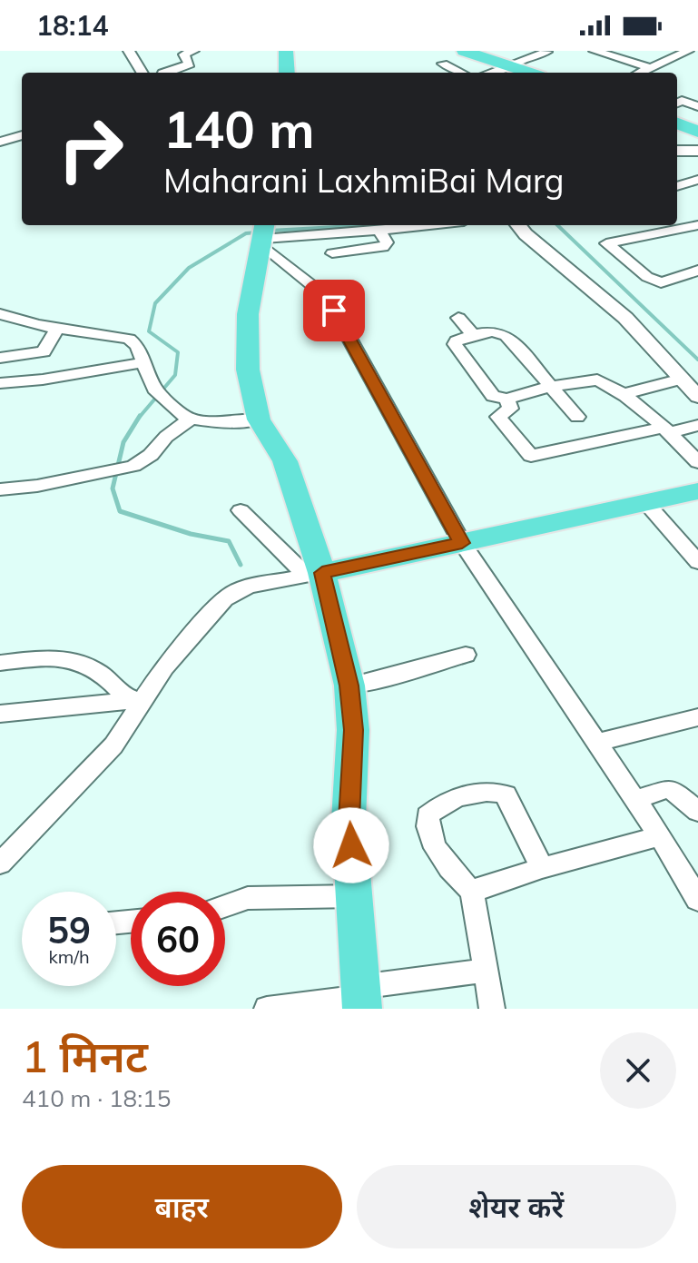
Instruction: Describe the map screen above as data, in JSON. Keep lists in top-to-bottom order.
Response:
{
  "page": {
    "status": "18:14",
    "turn": ["140 m", "Maharani LaxhmiBai Marg"],
    "speed": "59 km/h",
    "limit": "60",
    "heading": ["1 मिनट", "410 m · 18:15"],
    "buttons": ["बाहर", "शेयर करें"]
  }
}
